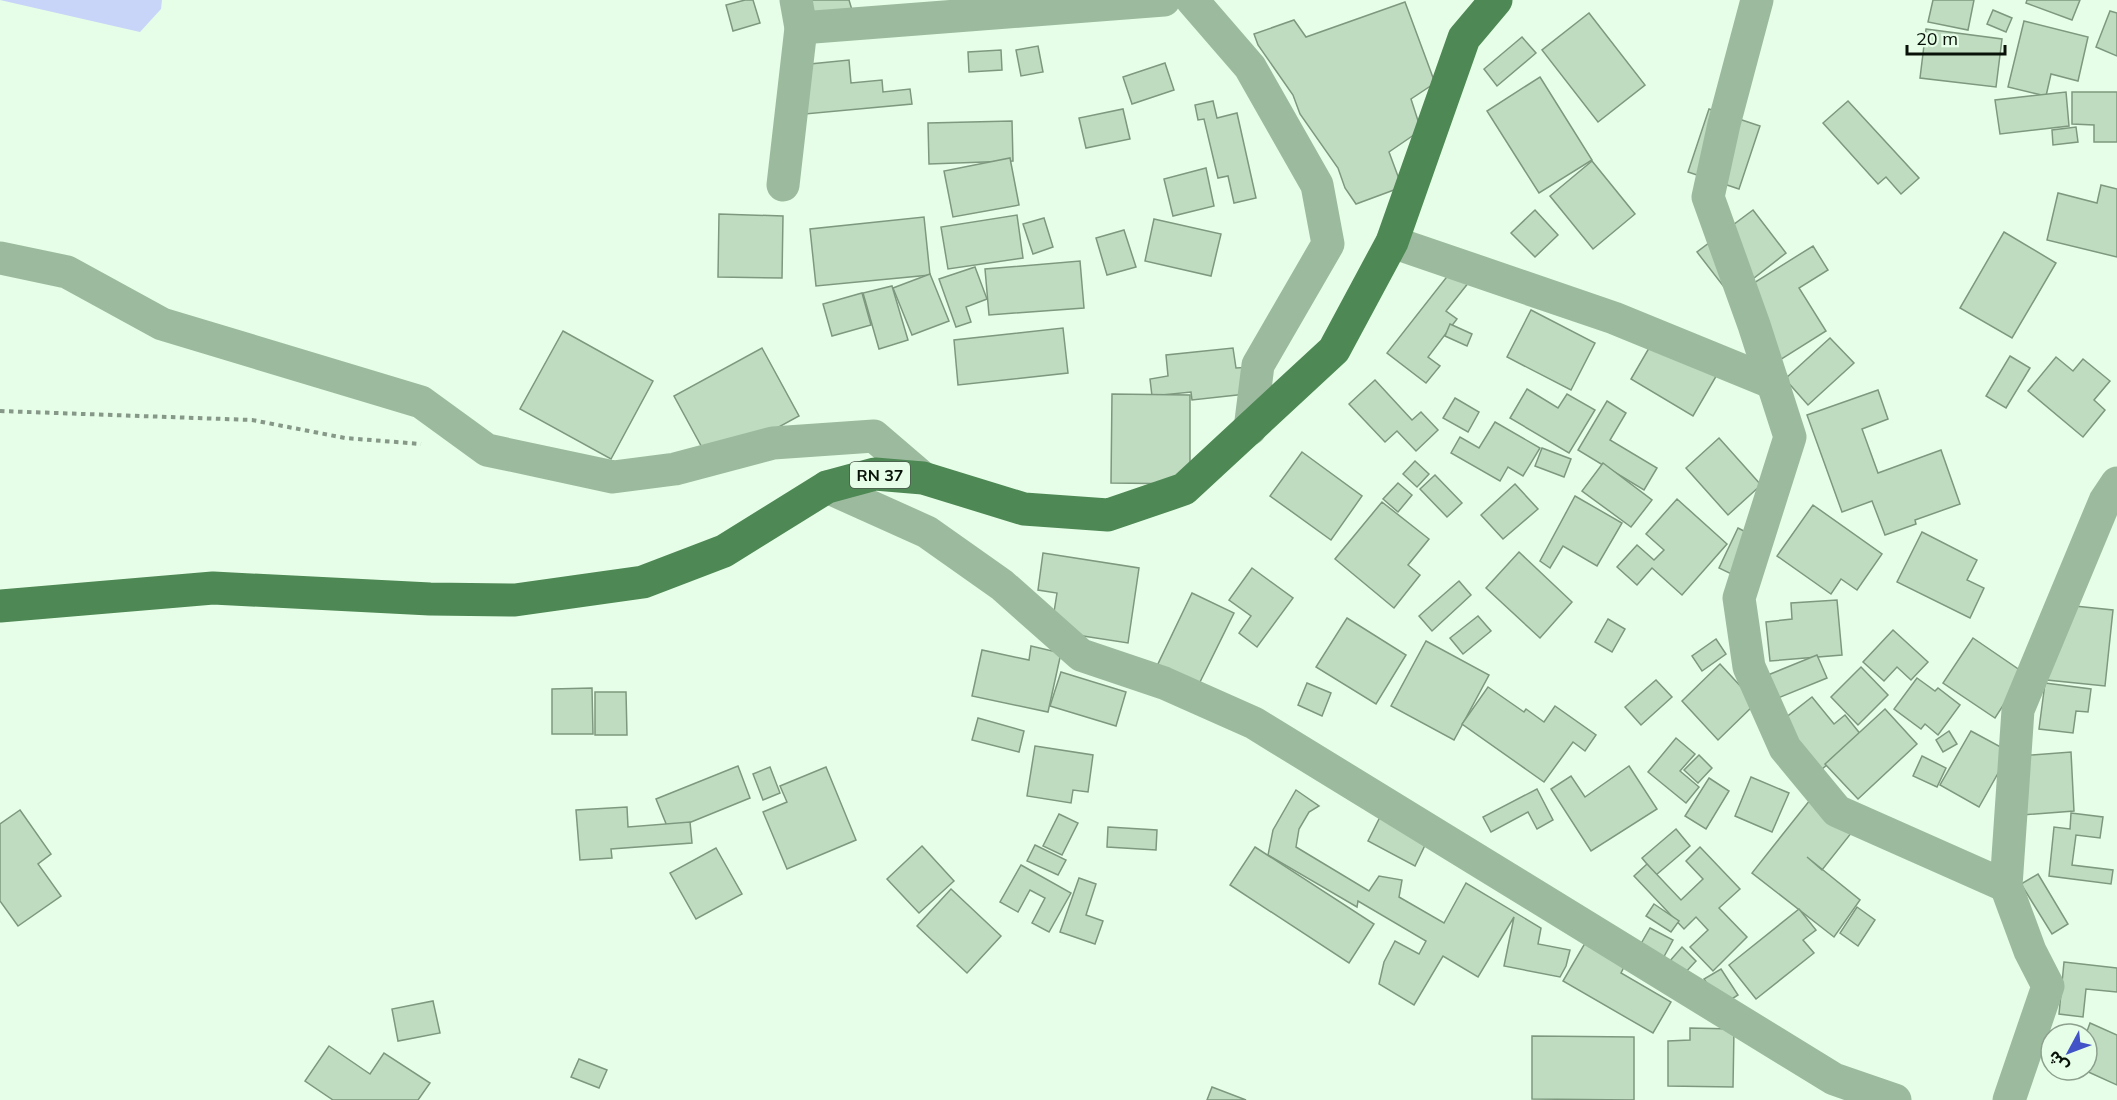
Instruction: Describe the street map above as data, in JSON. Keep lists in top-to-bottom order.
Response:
{
  "streets": {
    "main road": ["RN 37"]
  },
  "scale_bar": "20 m",
  "north": "bottom left"
}
